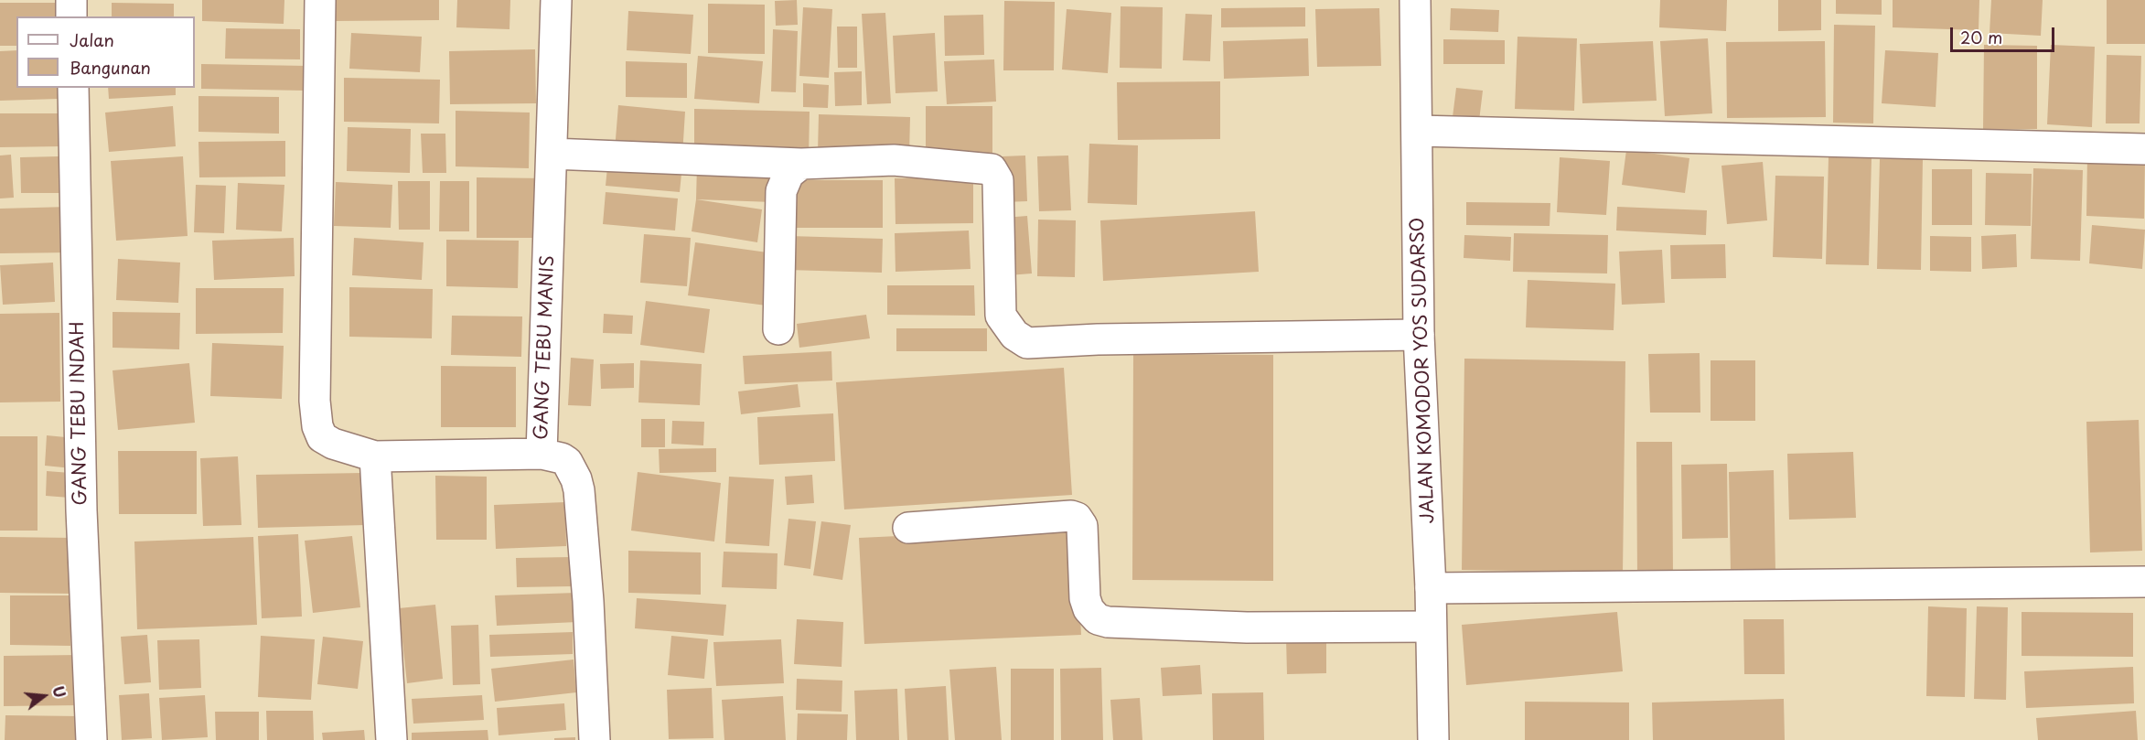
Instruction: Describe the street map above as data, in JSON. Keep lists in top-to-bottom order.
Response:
{
  "streets": {
    "street": ["GANG TEBU MANIS", "JALAN KOMODOR YOS SUDARSO", "GANG TEBU INDAH"]
  },
  "legend": ["Jalan", "Bangunan"],
  "scale_bar": "20 m",
  "north": "right"
}
